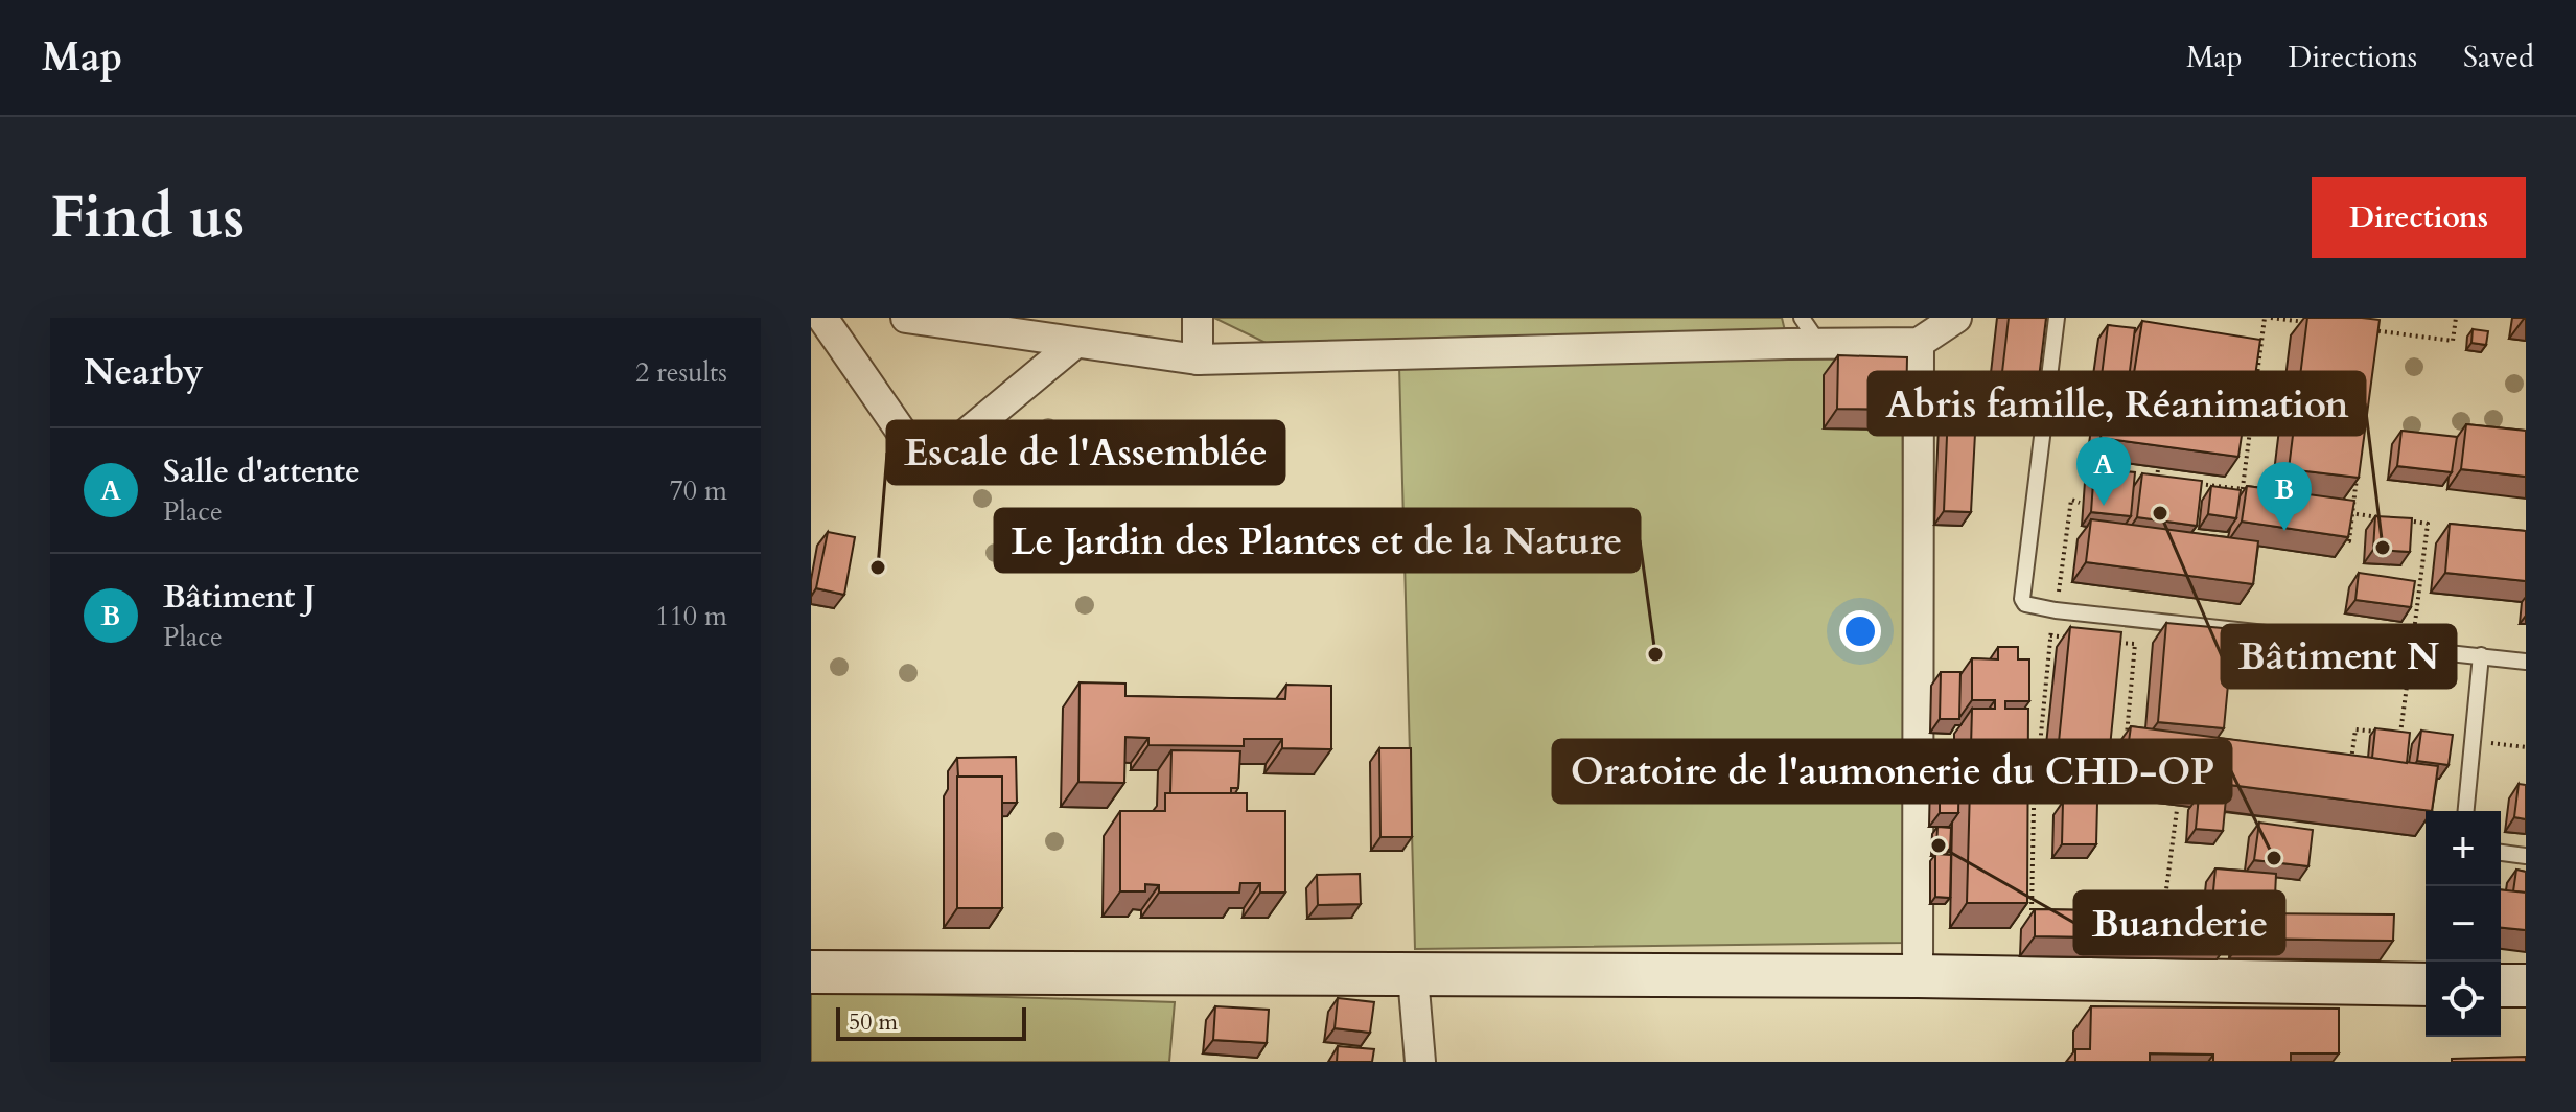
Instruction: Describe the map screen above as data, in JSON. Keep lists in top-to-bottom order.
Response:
{
  "places": [
    "Bâtiment N",
    "Abris famille, Réanimation",
    "Escale de l'Assemblée",
    "Le Jardin des Plantes et de la Nature",
    "Buanderie",
    "Oratoire de l'aumonerie du CHD-OP"
  ],
  "scale_bar": "50 m",
  "page": {
    "header": "Map",
    "nav": ["Map", "Directions", "Saved"],
    "buttons": "Directions",
    "title": "Find us",
    "heading": ["Nearby", "2 results"],
    "list": [
      {
        "mark": "A",
        "name": "Salle d'attente",
        "note": "Place",
        "value": "70 m"
      },
      {
        "mark": "B",
        "name": "Bâtiment J",
        "note": "Place",
        "value": "110 m"
      }
    ],
    "pins": ["A", "B"],
    "map_buttons": ["+", "−"],
    "scale": "50 m"
  }
}
